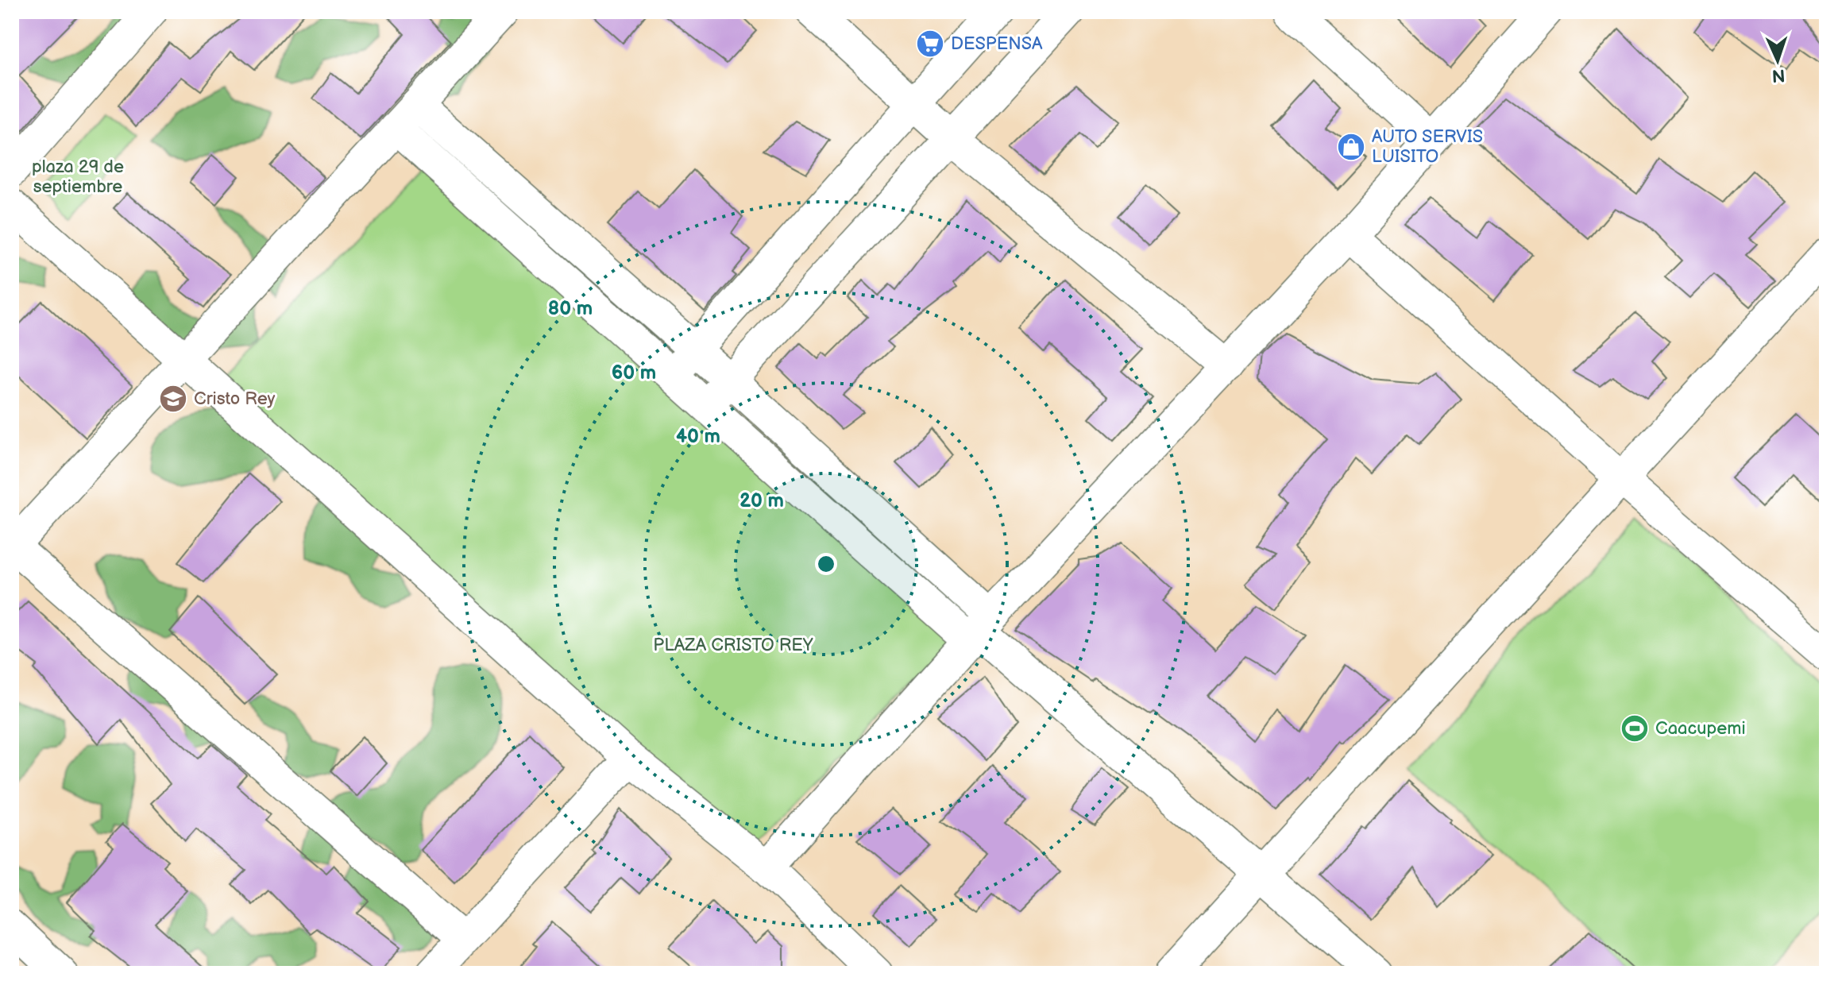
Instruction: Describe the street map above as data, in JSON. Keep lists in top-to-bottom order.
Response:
{
  "parks": ["plaza 29 de septiembre", "PLAZA CRISTO REY"],
  "places": {
    "supermarket": ["DESPENSA"],
    "shop": ["AUTO SERVIS LUISITO"],
    "school or university": ["Cristo Rey"],
    "sports": ["Caacupemi"]
  },
  "north": "bottom",
  "rings": [
    "80 m",
    "60 m",
    "40 m",
    "20 m"
  ]
}
